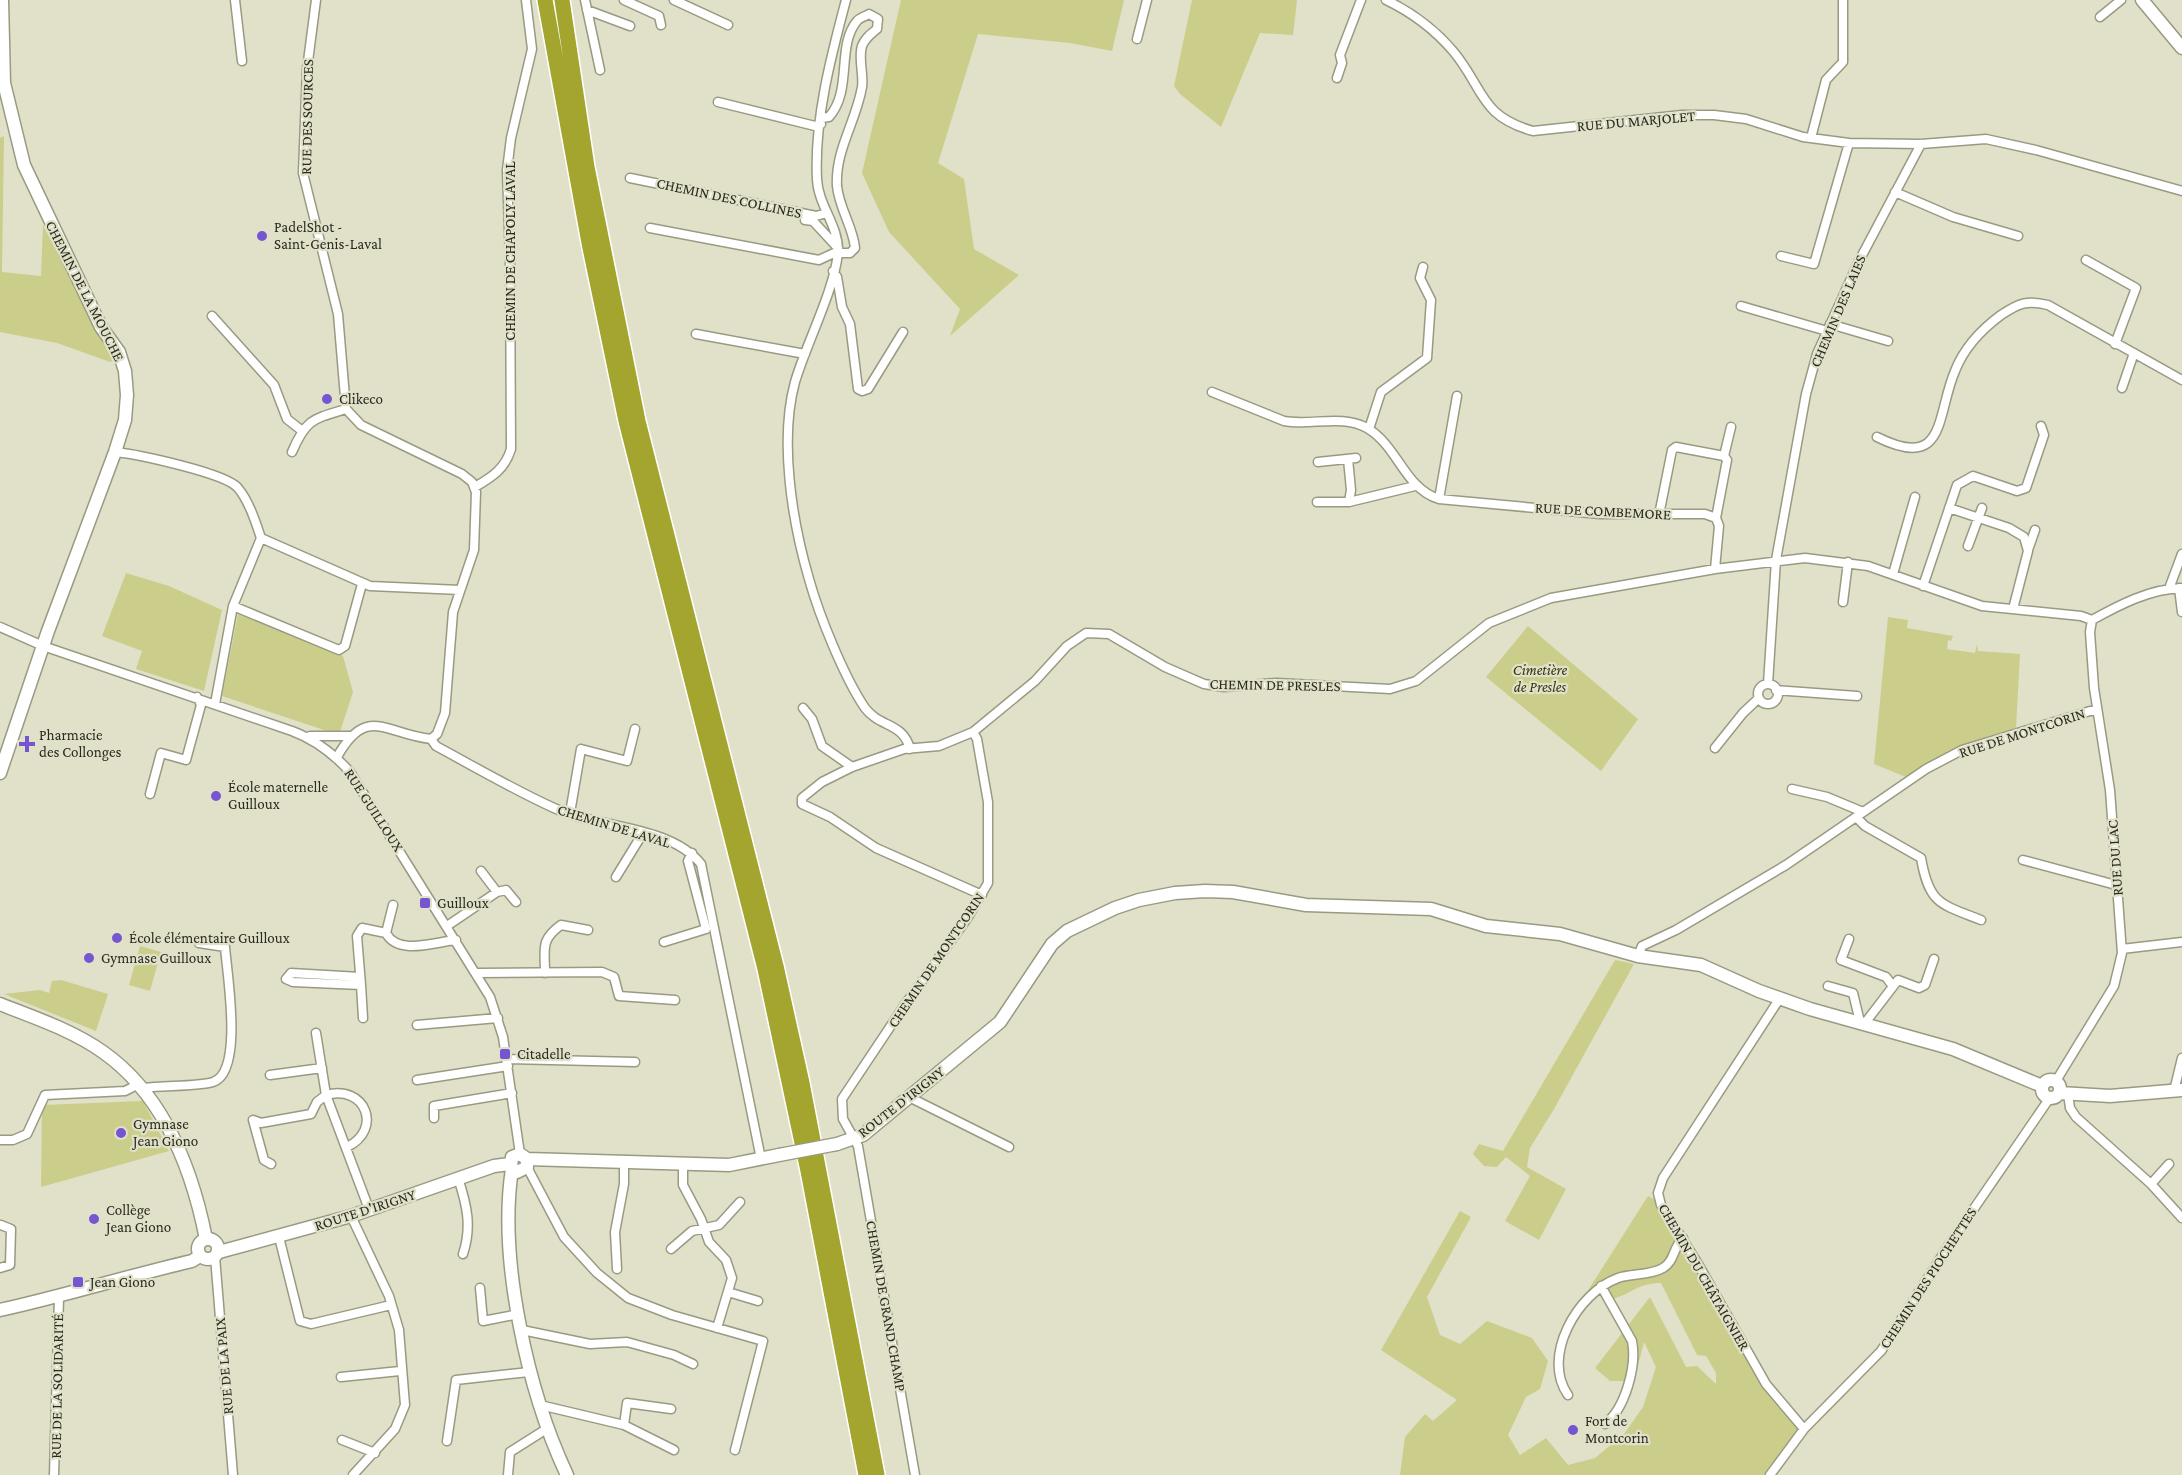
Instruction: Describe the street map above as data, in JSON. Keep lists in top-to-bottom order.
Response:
{
  "streets": {
    "street": [
      "RUE DES SOURCES",
      "RUE DU MARJOLET",
      "CHEMIN DES COLLINES",
      "CHEMIN DE CHAPOLY LAVAL",
      "CHEMIN DE LA MOUCHE",
      "CHEMIN DES LAIES",
      "RUE DE COMBEMORE",
      "CHEMIN DE PRESLES",
      "RUE DE MONTCORIN",
      "RUE GUILLOUX",
      "CHEMIN DE LAVAL",
      "RUE DU LAC",
      "CHEMIN DE MONTCORIN",
      "ROUTE D'IRIGNY",
      "CHEMIN DU CHÂTAIGNIER",
      "CHEMIN DES PIOCHETTES",
      "CHEMIN DE GRAND CHAMP",
      "RUE DE LA PAIX",
      "RUE DE LA SOLIDARITÉ"
    ]
  },
  "crossings": [
    ["RUE DU MARJOLET", "CHEMIN DES LAIES"],
    ["CHEMIN DE LA MOUCHE", "RUE GUILLOUX"],
    ["CHEMIN DES LAIES", "CHEMIN DE PRESLES"],
    ["CHEMIN DE PRESLES", "RUE DU LAC"],
    ["CHEMIN DE PRESLES", "CHEMIN DE MONTCORIN"],
    ["RUE DE MONTCORIN", "RUE DU LAC"],
    ["RUE DE MONTCORIN", "ROUTE D'IRIGNY"],
    ["RUE GUILLOUX", "CHEMIN DE LAVAL"],
    ["RUE GUILLOUX", "ROUTE D'IRIGNY"],
    ["RUE DU LAC", "ROUTE D'IRIGNY"],
    ["RUE DU LAC", "CHEMIN DES PIOCHETTES"],
    ["CHEMIN DE MONTCORIN", "ROUTE D'IRIGNY"],
    ["CHEMIN DE MONTCORIN", "CHEMIN DE GRAND CHAMP"],
    ["ROUTE D'IRIGNY", "CHEMIN DU CHÂTAIGNIER"],
    ["ROUTE D'IRIGNY", "CHEMIN DES PIOCHETTES"],
    ["ROUTE D'IRIGNY", "CHEMIN DE GRAND CHAMP"],
    ["ROUTE D'IRIGNY", "RUE DE LA PAIX"],
    ["CHEMIN DU CHÂTAIGNIER", "CHEMIN DES PIOCHETTES"]
  ],
  "parks": ["Cimetière de Presles"],
  "places": {
    "other": [
      "PadelShot - Saint-Genis-Laval",
      "Clikeco",
      "École maternelle Guilloux",
      "École élémentaire Guilloux",
      "Gymnase Guilloux",
      "Gymnase Jean Giono",
      "Collège Jean Giono",
      "Fort de Montcorin"
    ],
    "health": ["Pharmacie des Collonges"],
    "transit": ["Guilloux", "Citadelle", "Jean Giono"]
  }
}
